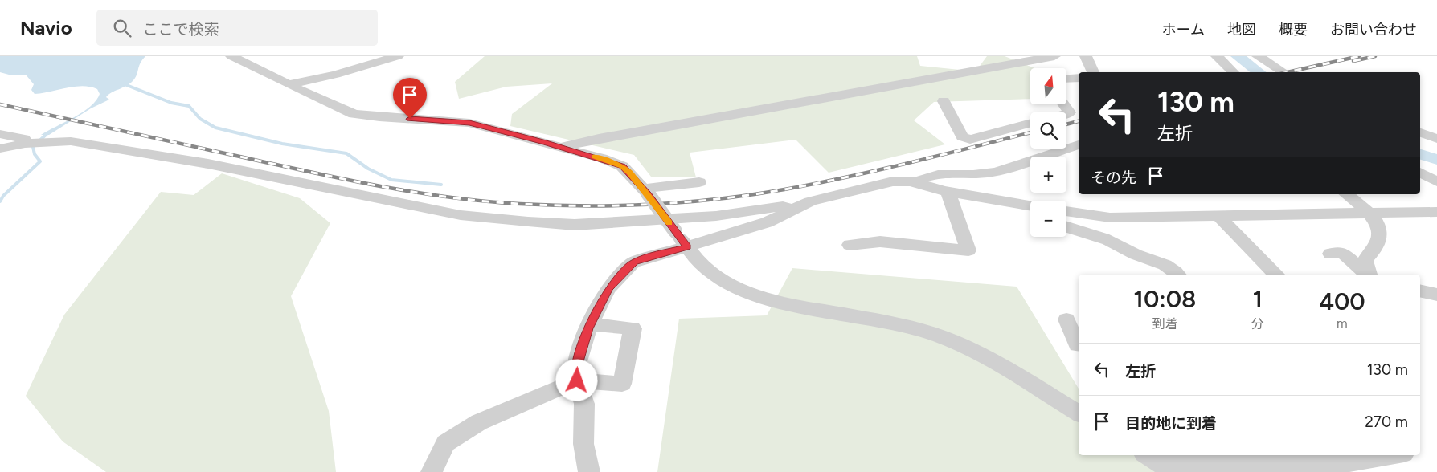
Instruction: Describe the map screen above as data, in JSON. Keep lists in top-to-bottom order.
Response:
{
  "north": "top",
  "page": {
    "header": "Navio",
    "search": "ここで検索",
    "nav": [
      "ホーム",
      "地図",
      "概要",
      "お問い合わせ"
    ],
    "map_buttons": ["+", "−"],
    "turn": ["130 m", "左折"],
    "then": "その先",
    "eta": [
      "10:08",
      "到着",
      "1",
      "分",
      "400",
      "m"
    ],
    "list": [
      {
        "name": "左折",
        "value": "130 m"
      },
      {
        "name": "目的地に到着",
        "value": "270 m"
      }
    ]
  }
}
